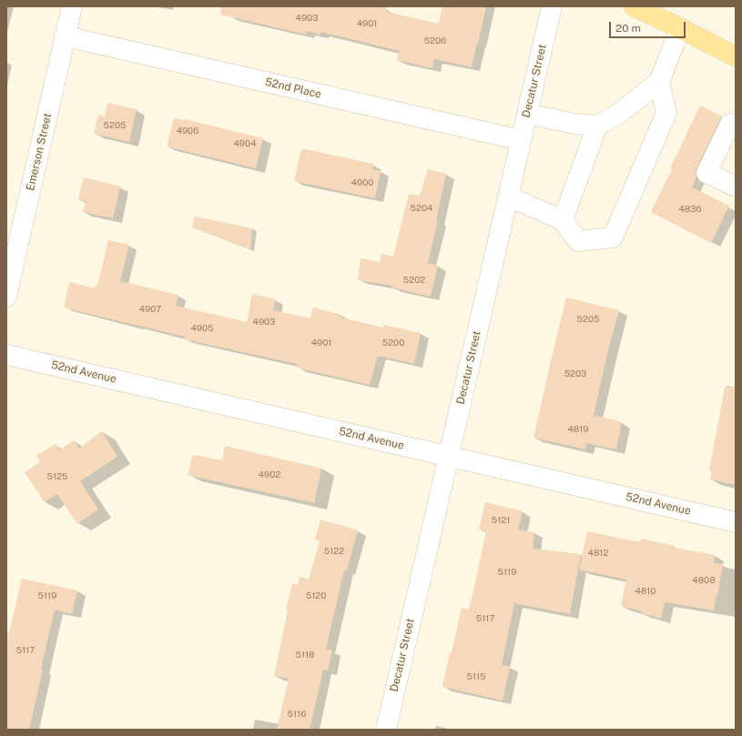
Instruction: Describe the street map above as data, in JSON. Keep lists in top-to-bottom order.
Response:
{
  "streets": {
    "street": [
      "Decatur Street",
      "52nd Place",
      "Emerson Street",
      "52nd Avenue"
    ]
  },
  "crossings": [
    ["Decatur Street", "52nd Place"],
    ["Decatur Street", "52nd Avenue"],
    ["52nd Place", "Emerson Street"]
  ],
  "house_numbers": [
    "4903",
    "4901",
    "5206",
    "5205",
    "4906",
    "4904",
    "4900",
    "5204",
    "4836",
    "5202",
    "4907",
    "5205",
    "4903",
    "4905",
    "4901",
    "5200",
    "5203",
    "4819",
    "4902",
    "5125",
    "5121",
    "5122",
    "4812",
    "5119",
    "4808",
    "4810",
    "5119",
    "5120",
    "5117",
    "5117",
    "5118",
    "5115",
    "5116"
  ],
  "scale_bar": "20 m"
}
